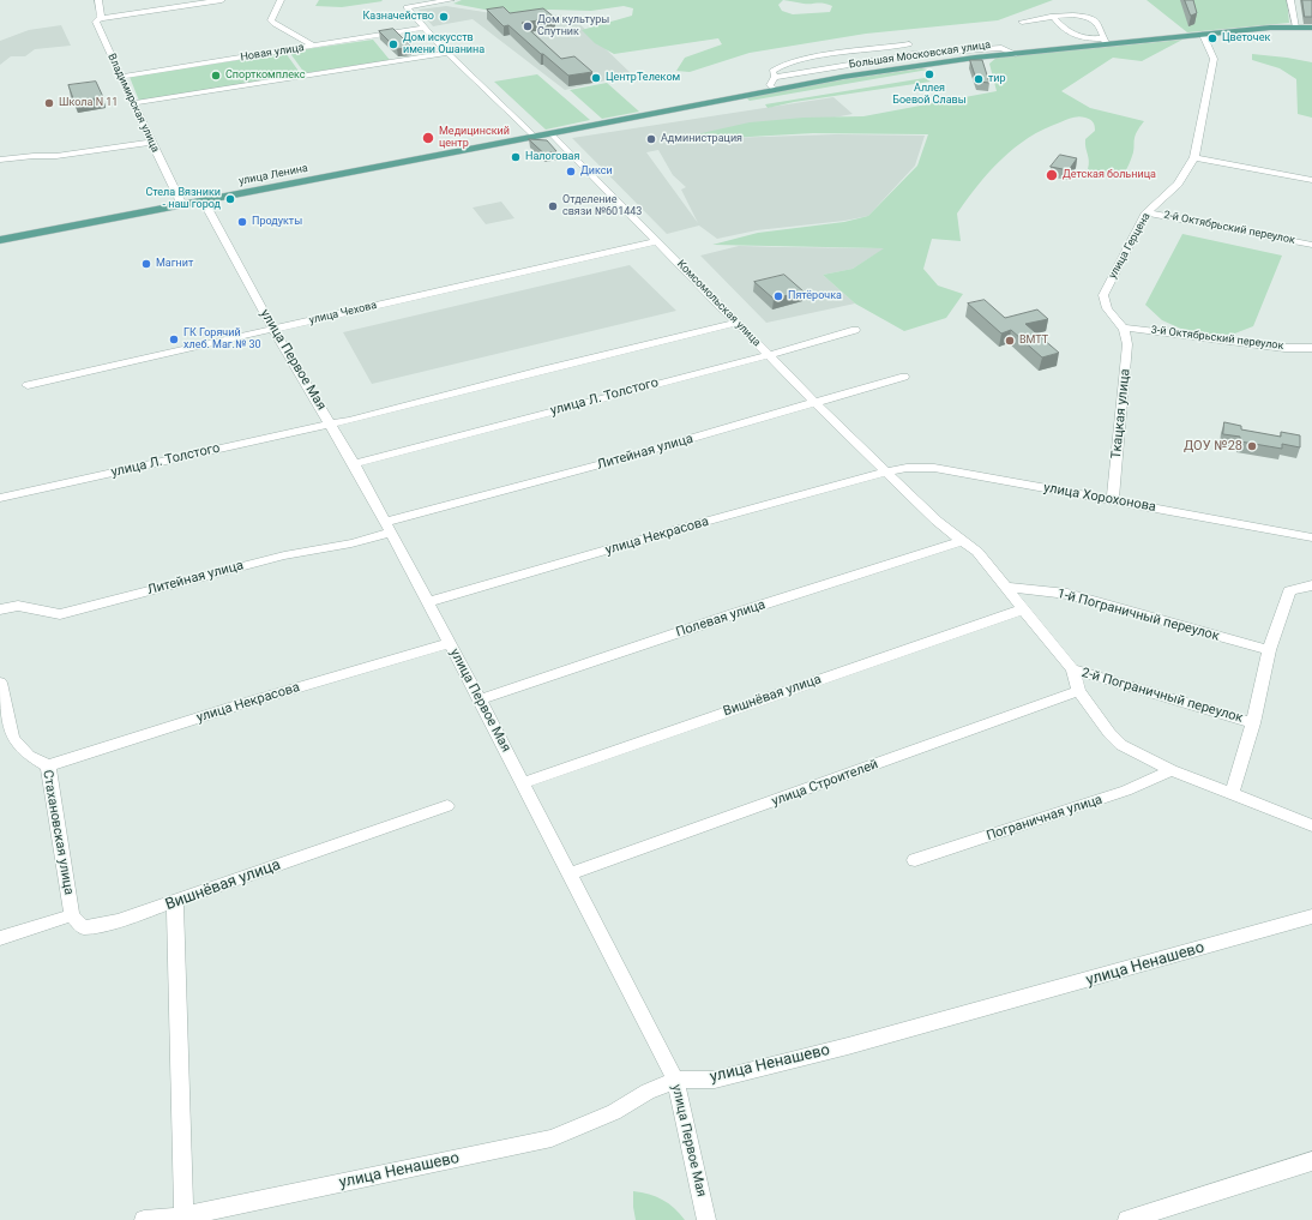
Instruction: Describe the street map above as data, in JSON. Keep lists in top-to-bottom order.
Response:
{
  "streets": {
    "main road": ["Большая Московская улица", "улица Ленина"],
    "street": [
      "Новая улица",
      "Владимирская улица",
      "2-й Октябрьский переулок",
      "улица Герцена",
      "Комсомольская улица",
      "улица Чехова",
      "3-й Октябрьский переулок",
      "улица Первое Мая",
      "улица Л. Толстого",
      "Ткацкая улица",
      "Литейная улица",
      "улица Хорохонова",
      "улица Некрасова",
      "1-й Пограничный переулок",
      "Полевая улица",
      "Вишнёвая улица",
      "2-й Пограничный переулок",
      "улица Строителей",
      "Пограничная улица",
      "Стахановская улица",
      "улица Ненашево"
    ]
  },
  "crossings": [
    ["Новая улица", "Владимирская улица"],
    ["Большая Московская улица", "улица Ленина"],
    ["Большая Московская улица", "улица Герцена"],
    ["Большая Московская улица", "Комсомольская улица"],
    ["Владимирская улица", "улица Ленина"],
    ["улица Ленина", "Комсомольская улица"],
    ["улица Ленина", "улица Первое Мая"],
    ["2-й Октябрьский переулок", "улица Герцена"],
    ["улица Герцена", "3-й Октябрьский переулок"],
    ["улица Герцена", "Ткацкая улица"],
    ["Комсомольская улица", "улица Чехова"],
    ["Комсомольская улица", "улица Л. Толстого"],
    ["Комсомольская улица", "Литейная улица"],
    ["Комсомольская улица", "улица Хорохонова"],
    ["Комсомольская улица", "улица Некрасова"],
    ["Комсомольская улица", "1-й Пограничный переулок"],
    ["Комсомольская улица", "Полевая улица"],
    ["Комсомольская улица", "Вишнёвая улица"],
    ["Комсомольская улица", "2-й Пограничный переулок"],
    ["улица Чехова", "улица Первое Мая"],
    ["3-й Октябрьский переулок", "Ткацкая улица"],
    ["улица Первое Мая", "улица Л. Толстого"],
    ["улица Первое Мая", "Литейная улица"],
    ["улица Первое Мая", "улица Некрасова"],
    ["улица Первое Мая", "Полевая улица"],
    ["улица Первое Мая", "Вишнёвая улица"],
    ["улица Первое Мая", "улица Строителей"],
    ["улица Первое Мая", "улица Ненашево"],
    ["Ткацкая улица", "улица Хорохонова"],
    ["улица Хорохонова", "улица Некрасова"],
    ["улица Некрасова", "Стахановская улица"],
    ["Вишнёвая улица", "Стахановская улица"]
  ],
  "places": [
    "Казначейство",
    "Дом культуры Спутник",
    "Цветочек",
    "Дом искусств имени Ошанина",
    "Аллея Боевой Славы",
    "Спорткомплекс",
    "ЦентрТелеком",
    "тир",
    "Школа N 11",
    "Медицинский центр",
    "Администрация",
    "Налоговая",
    "Дикси",
    "Детская больница",
    "Стела Вязники - наш город",
    "Отделение связи №601443",
    "Продукты",
    "Магнит",
    "Пятёрочка",
    "ГК Горячий хлеб. Маг.№ 30",
    "ВМТТ",
    "ДОУ №28"
  ]
}
